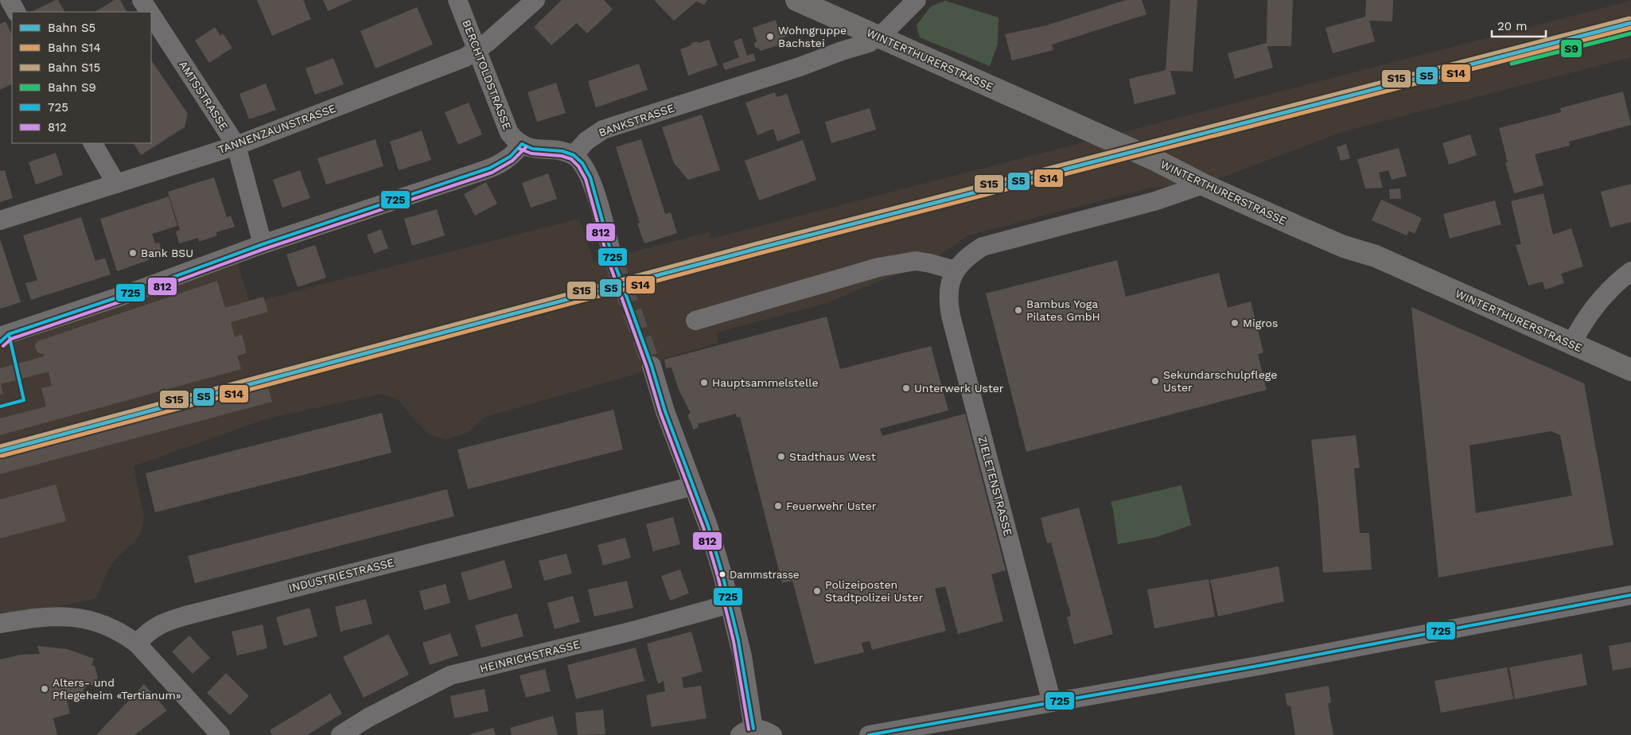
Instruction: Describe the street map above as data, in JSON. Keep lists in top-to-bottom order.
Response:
{
  "streets": {
    "main road": ["WINTERTHURERSTRASSE"],
    "street": [
      "BERCHTOLDSTRASSE",
      "AMTSSTRASSE",
      "BANKSTRASSE",
      "TANNENZAUNSTRASSE",
      "ZIELETENSTRASSE",
      "INDUSTRIESTRASSE",
      "HEINRICHSTRASSE"
    ]
  },
  "crossings": [
    ["WINTERTHURERSTRASSE", "BANKSTRASSE"],
    ["WINTERTHURERSTRASSE", "ZIELETENSTRASSE"],
    ["BERCHTOLDSTRASSE", "TANNENZAUNSTRASSE"],
    ["AMTSSTRASSE", "TANNENZAUNSTRASSE"]
  ],
  "places": [
    "Wohngruppe Bachstei",
    "Bank BSU",
    "Bambus Yoga Pilates GmbH",
    "Migros",
    "Sekundarschulpflege Uster",
    "Hauptsammelstelle",
    "Unterwerk Uster",
    "Stadthaus West",
    "Feuerwehr Uster",
    "Dammstrasse",
    "Polizeiposten Stadtpolizei Uster",
    "Alters- und Pflegeheim «Tertianum»"
  ],
  "lines": [
    "rail line S15",
    "rail line S5",
    "rail line S14",
    "rail line S9",
    "transit line 725",
    "transit line 812"
  ],
  "legend": [
    "Bahn S5",
    "Bahn S14",
    "Bahn S15",
    "Bahn S9",
    "725",
    "812"
  ],
  "scale_bar": "20 m"
}
